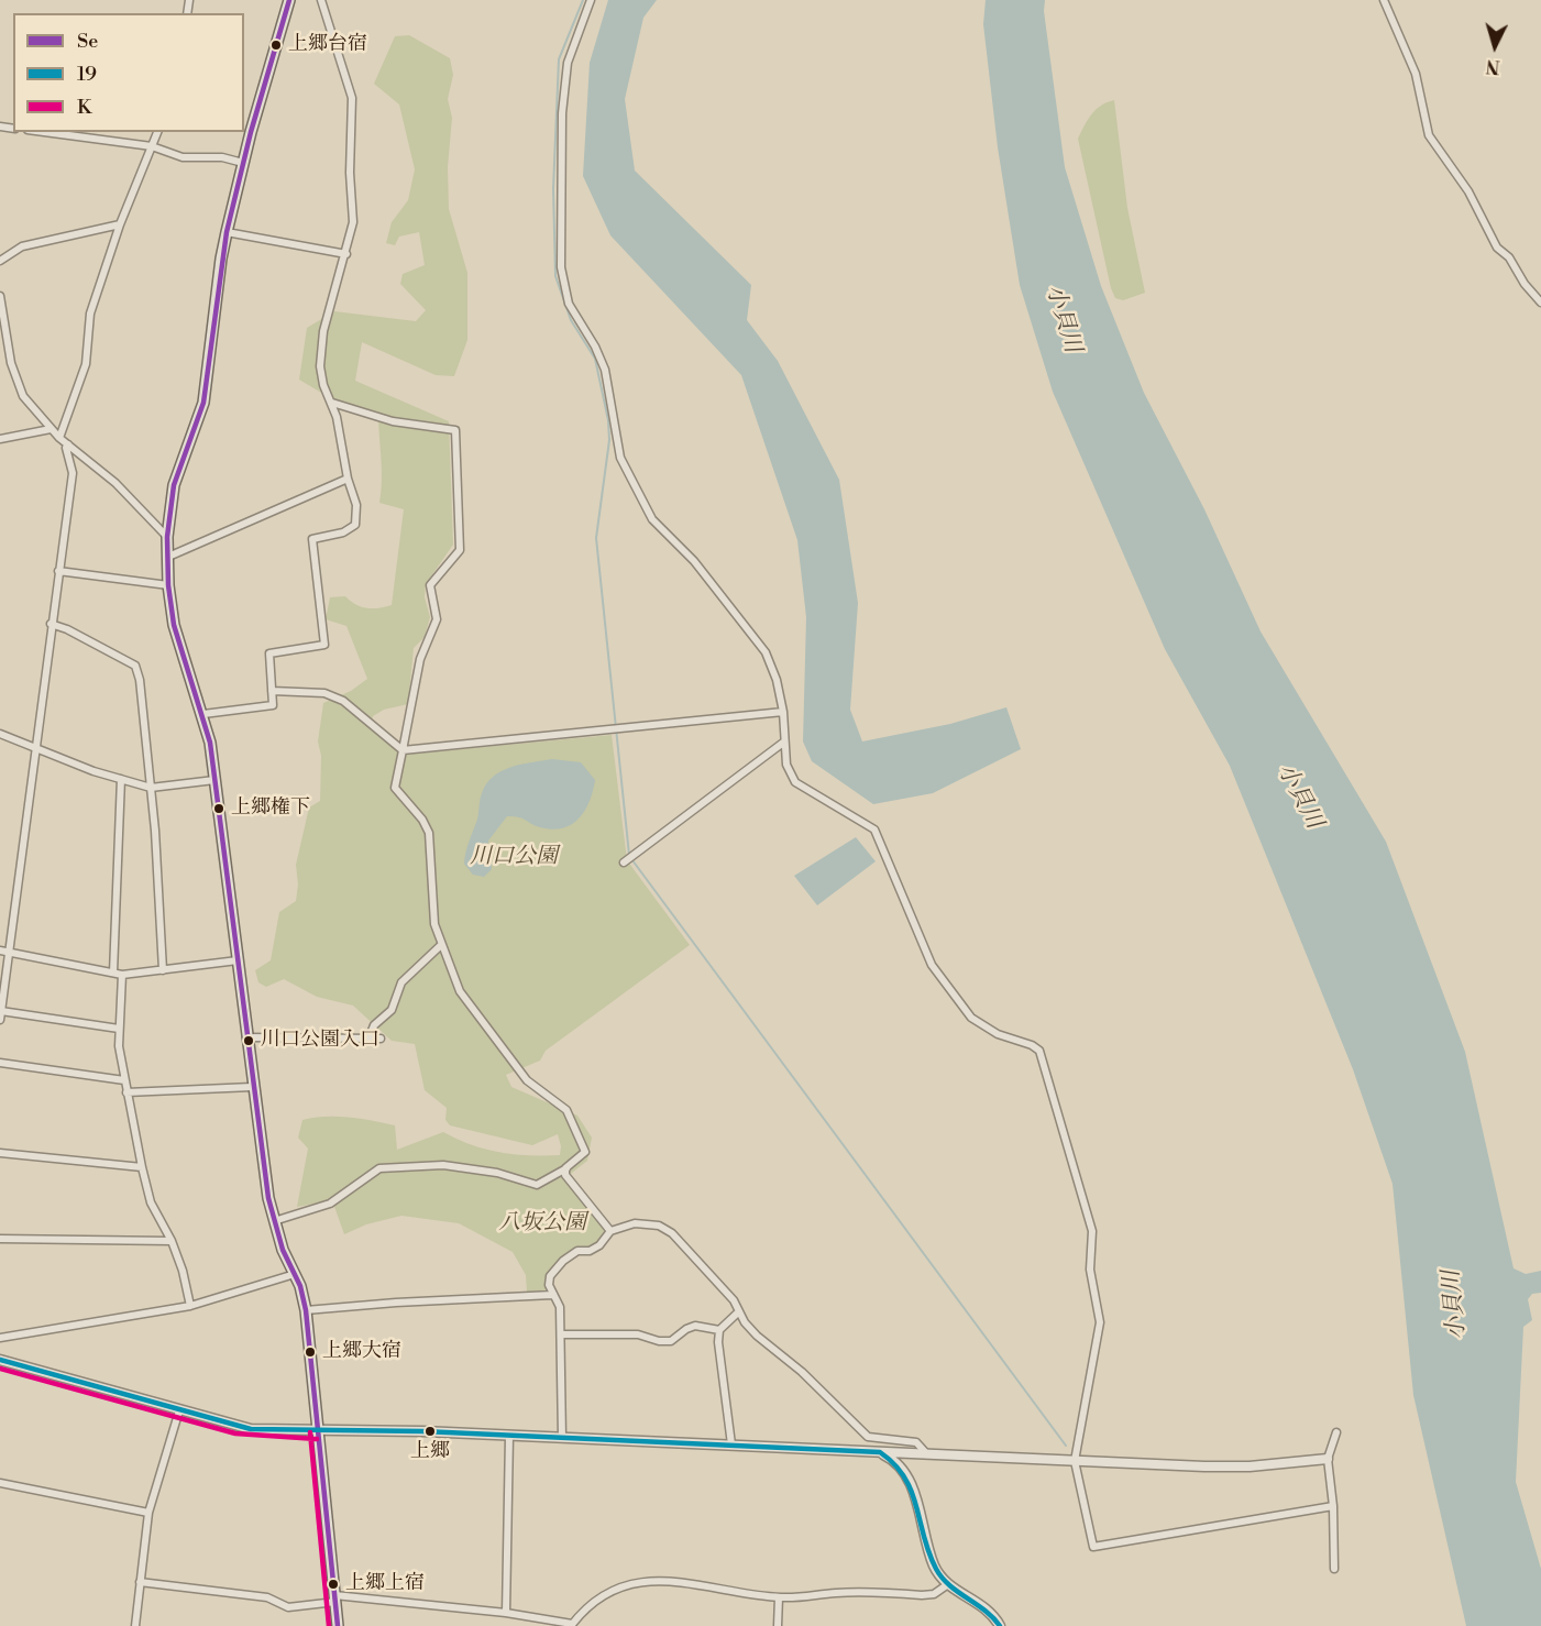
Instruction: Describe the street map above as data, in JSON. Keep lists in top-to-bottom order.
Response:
{
  "water": ["小貝川"],
  "parks": ["川口公園", "八坂公園"],
  "places": [
    "上郷台宿",
    "上郷権下",
    "川口公園入口",
    "上郷大宿",
    "上郷",
    "上郷上宿"
  ],
  "lines": ["transit line Se", "transit line 19", "transit line K"],
  "legend": ["Se", "19", "K"],
  "north": "bottom"
}
